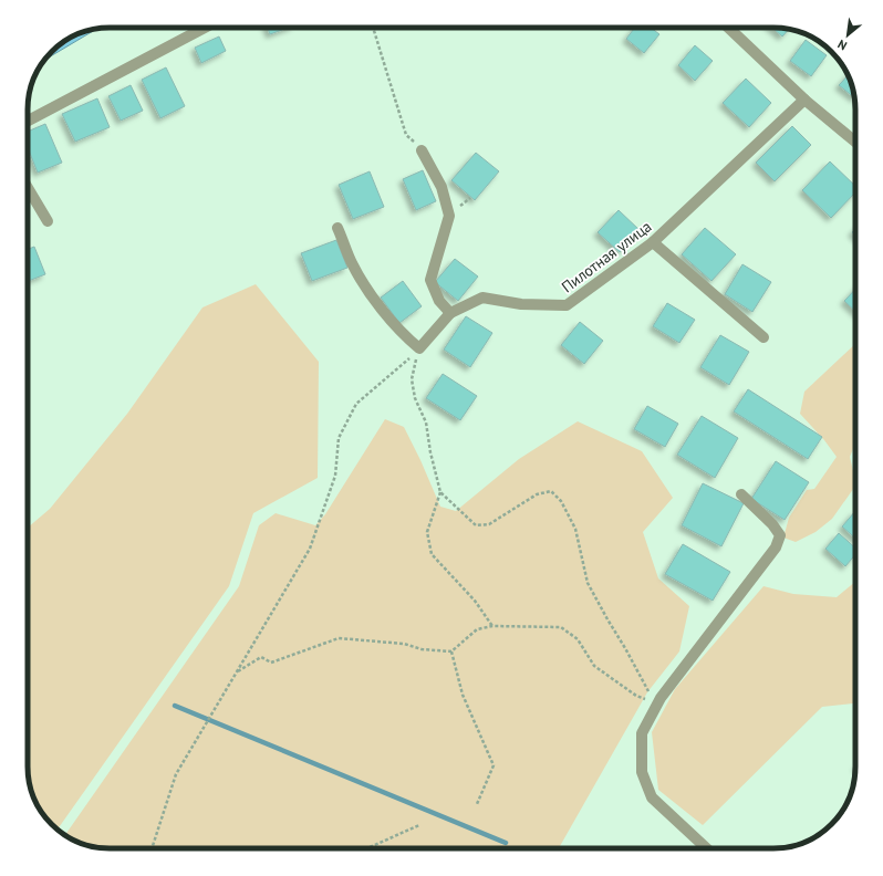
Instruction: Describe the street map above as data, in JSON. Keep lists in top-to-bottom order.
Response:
{
  "streets": {
    "street": ["Пилотная улица"]
  },
  "north": "bottom left"
}
